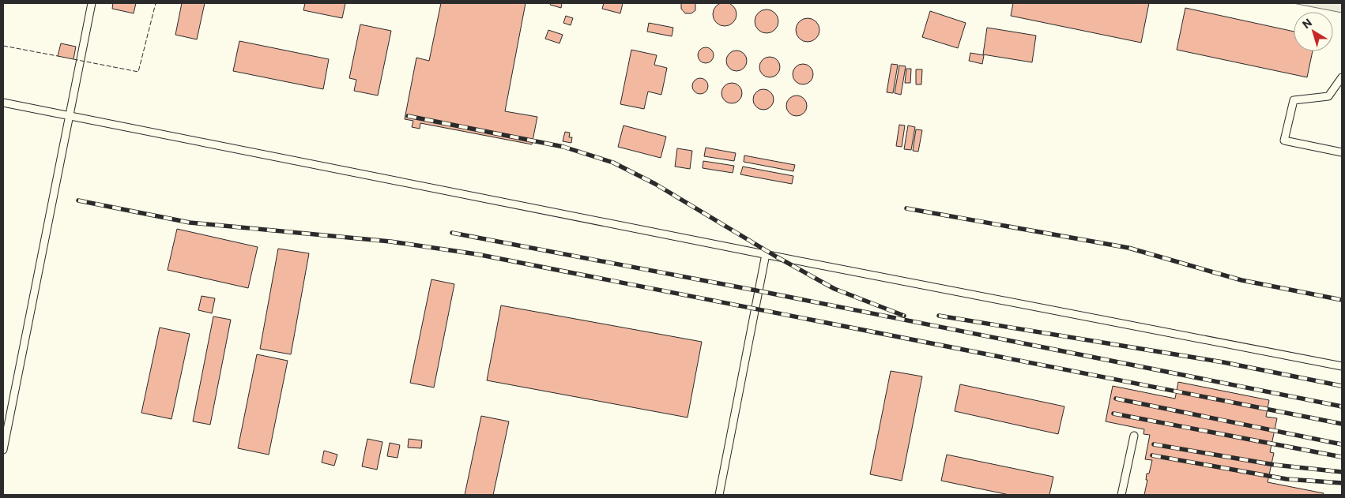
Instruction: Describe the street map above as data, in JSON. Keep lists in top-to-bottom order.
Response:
{
  "north": "top left"
}
